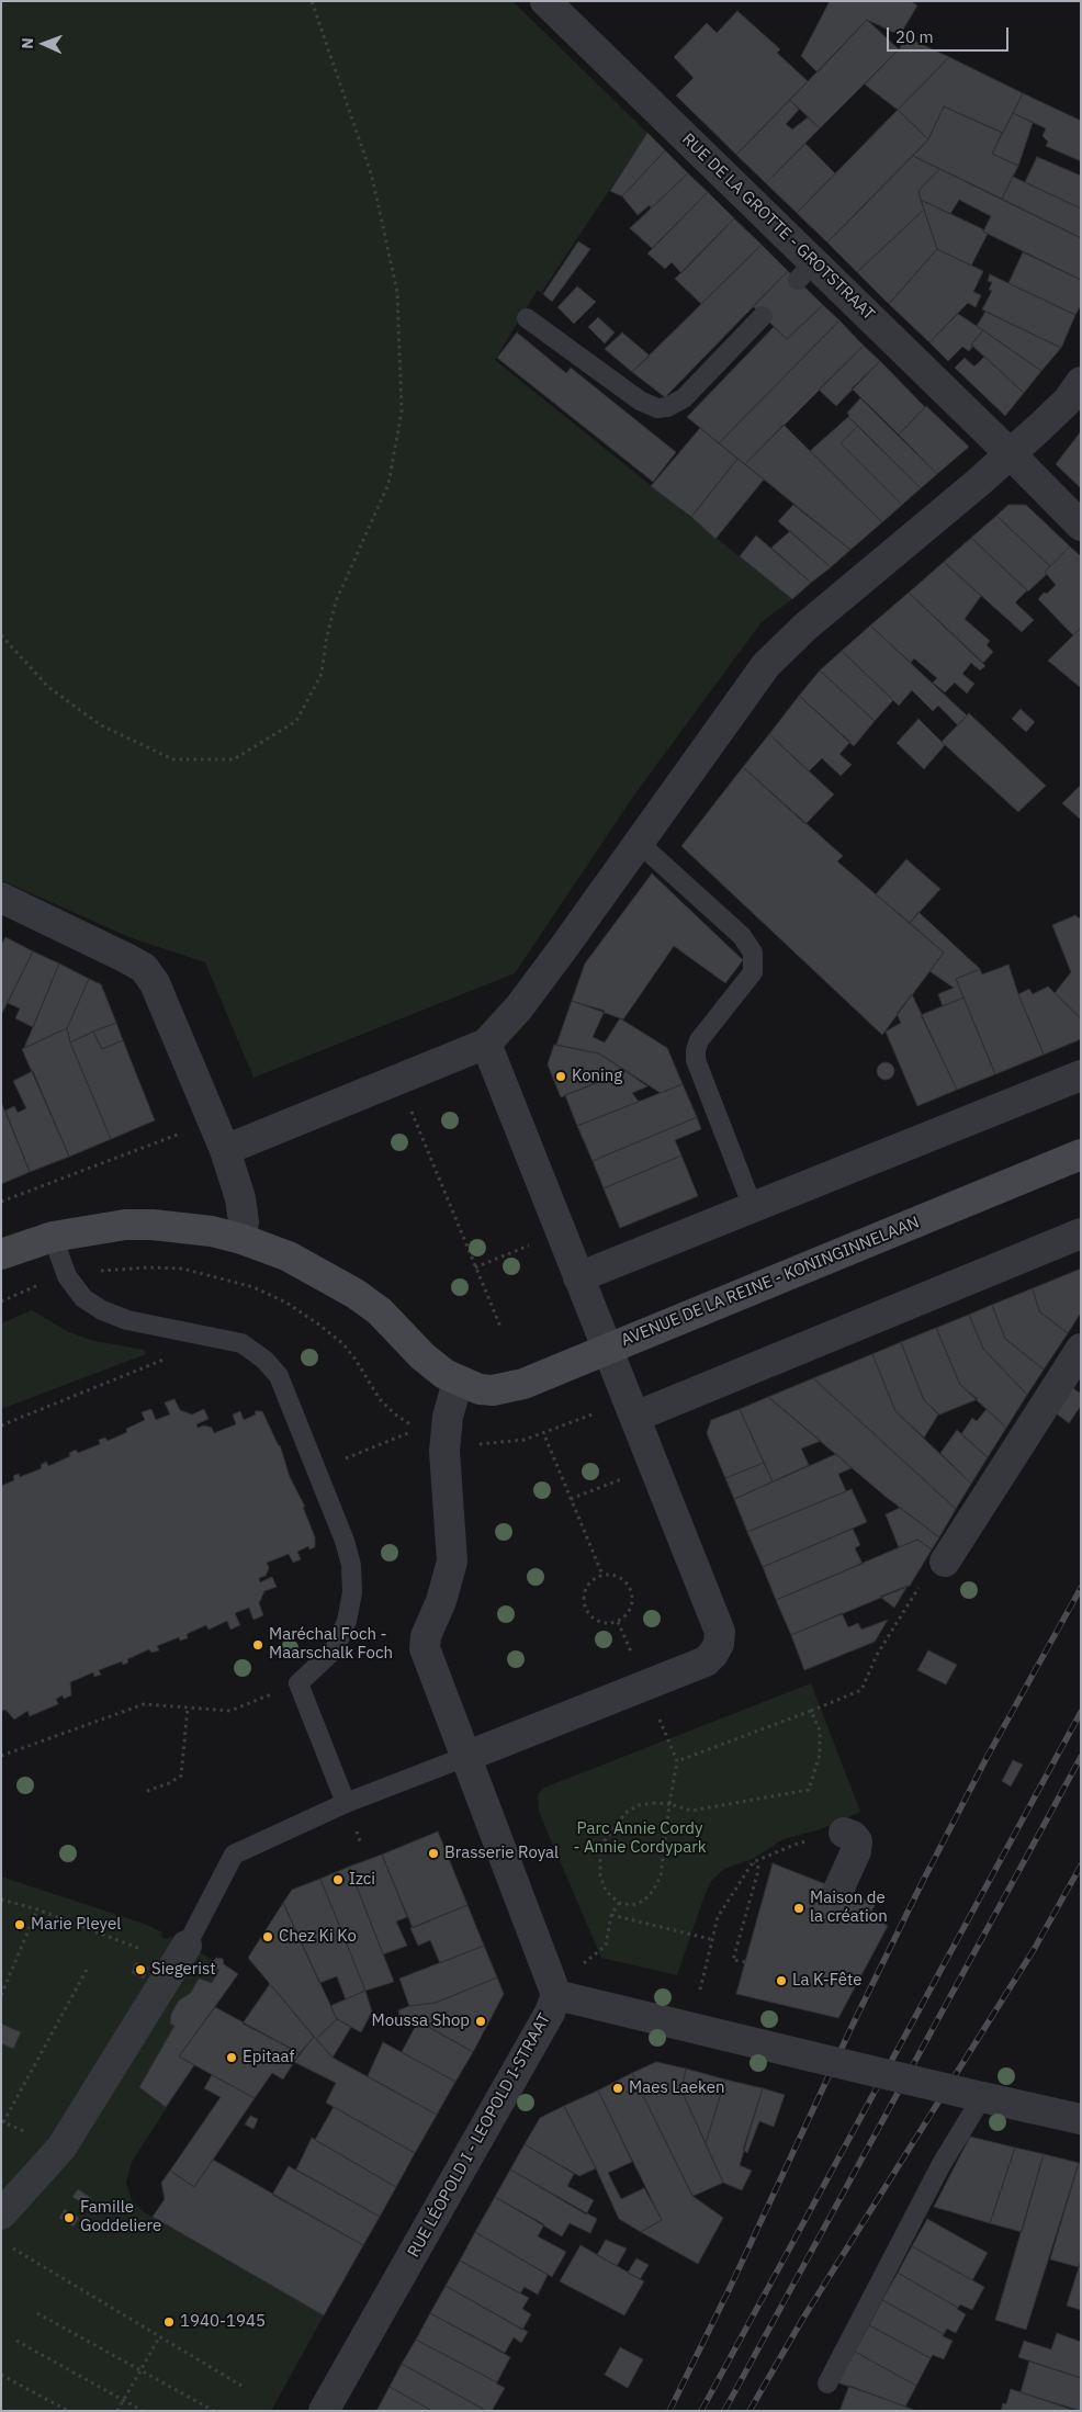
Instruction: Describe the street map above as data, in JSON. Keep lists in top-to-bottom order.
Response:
{
  "streets": {
    "main road": ["AVENUE DE LA REINE - KONINGINNELAAN"],
    "street": ["RUE DE LA GROTTE - GROTSTRAAT", "RUE LÉOPOLD I - LEOPOLD I-STRAAT"]
  },
  "crossings": [
    ["AVENUE DE LA REINE - KONINGINNELAAN", "RUE LÉOPOLD I - LEOPOLD I-STRAAT"]
  ],
  "parks": ["Parc Annie Cordy - Annie Cordypark"],
  "places": [
    "Koning",
    "Maréchal Foch - Maarschalk Foch",
    "Brasserie Royal",
    "Izci",
    "Maison de la création",
    "Marie Pleyel",
    "Chez Ki Ko",
    "Siegerist",
    "La K-Fête",
    "Moussa Shop",
    "Epitaaf",
    "Maes Laeken",
    "Famille Goddeliere",
    "1940-1945"
  ],
  "scale_bar": "20 m",
  "north": "left"
}
